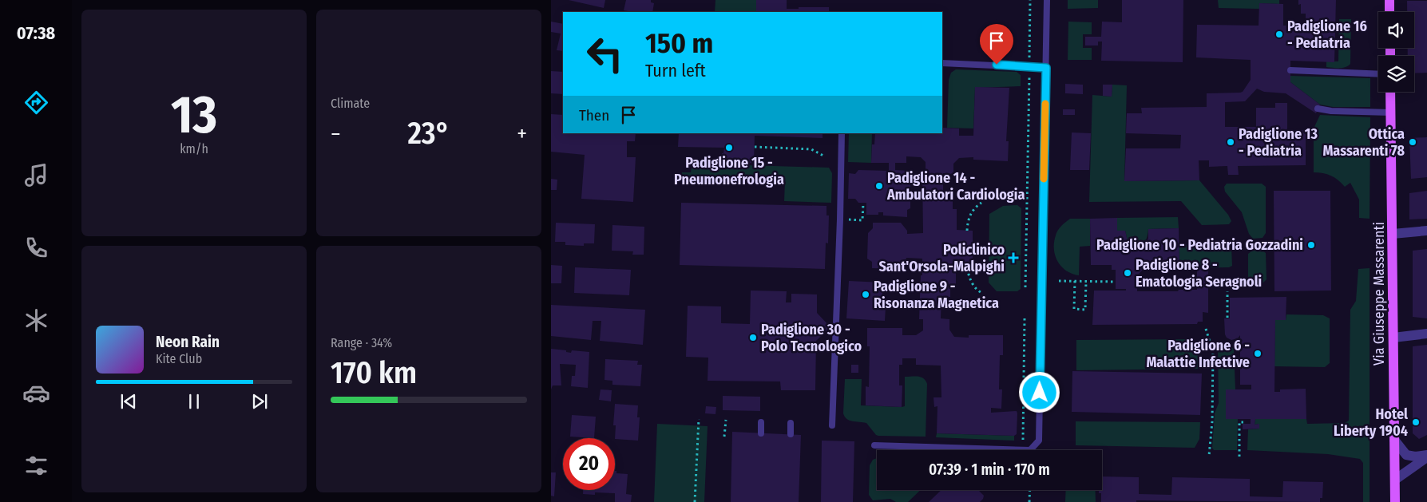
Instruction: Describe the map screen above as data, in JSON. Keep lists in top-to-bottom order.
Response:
{
  "streets": {
    "main road": ["Via Giuseppe Massarenti"]
  },
  "places": {
    "other": [
      "Padiglione 16 - Pediatria",
      "Padiglione 13 - Pediatria",
      "Ottica Massarenti 78",
      "Padiglione 15 - Pneumonefrologia",
      "Padiglione 14 - Ambulatori Cardiologia",
      "Padiglione 10 - Pediatria Gozzadini",
      "Padiglione 8 - Ematologia Seragnoli",
      "Padiglione 9 - Risonanza Magnetica",
      "Padiglione 30 - Polo Tecnologico",
      "Padiglione 6 - Malattie Infettive",
      "Hotel Liberty 1904"
    ],
    "health": ["Policlinico Sant'Orsola-Malpighi"]
  },
  "page": {
    "tabs": "07:38",
    "tile": [
      ["13", "km/h"],
      "Climate",
      ["Range · 34%", "170 km"]
    ],
    "turn": ["150 m", "Turn left"],
    "then": "Then",
    "heat": ["−", "23°", "+"],
    "song": ["Neon Rain", "Kite Club"],
    "limit": "20",
    "trip": "07:39 · 1 min · 170 m"
  }
}
